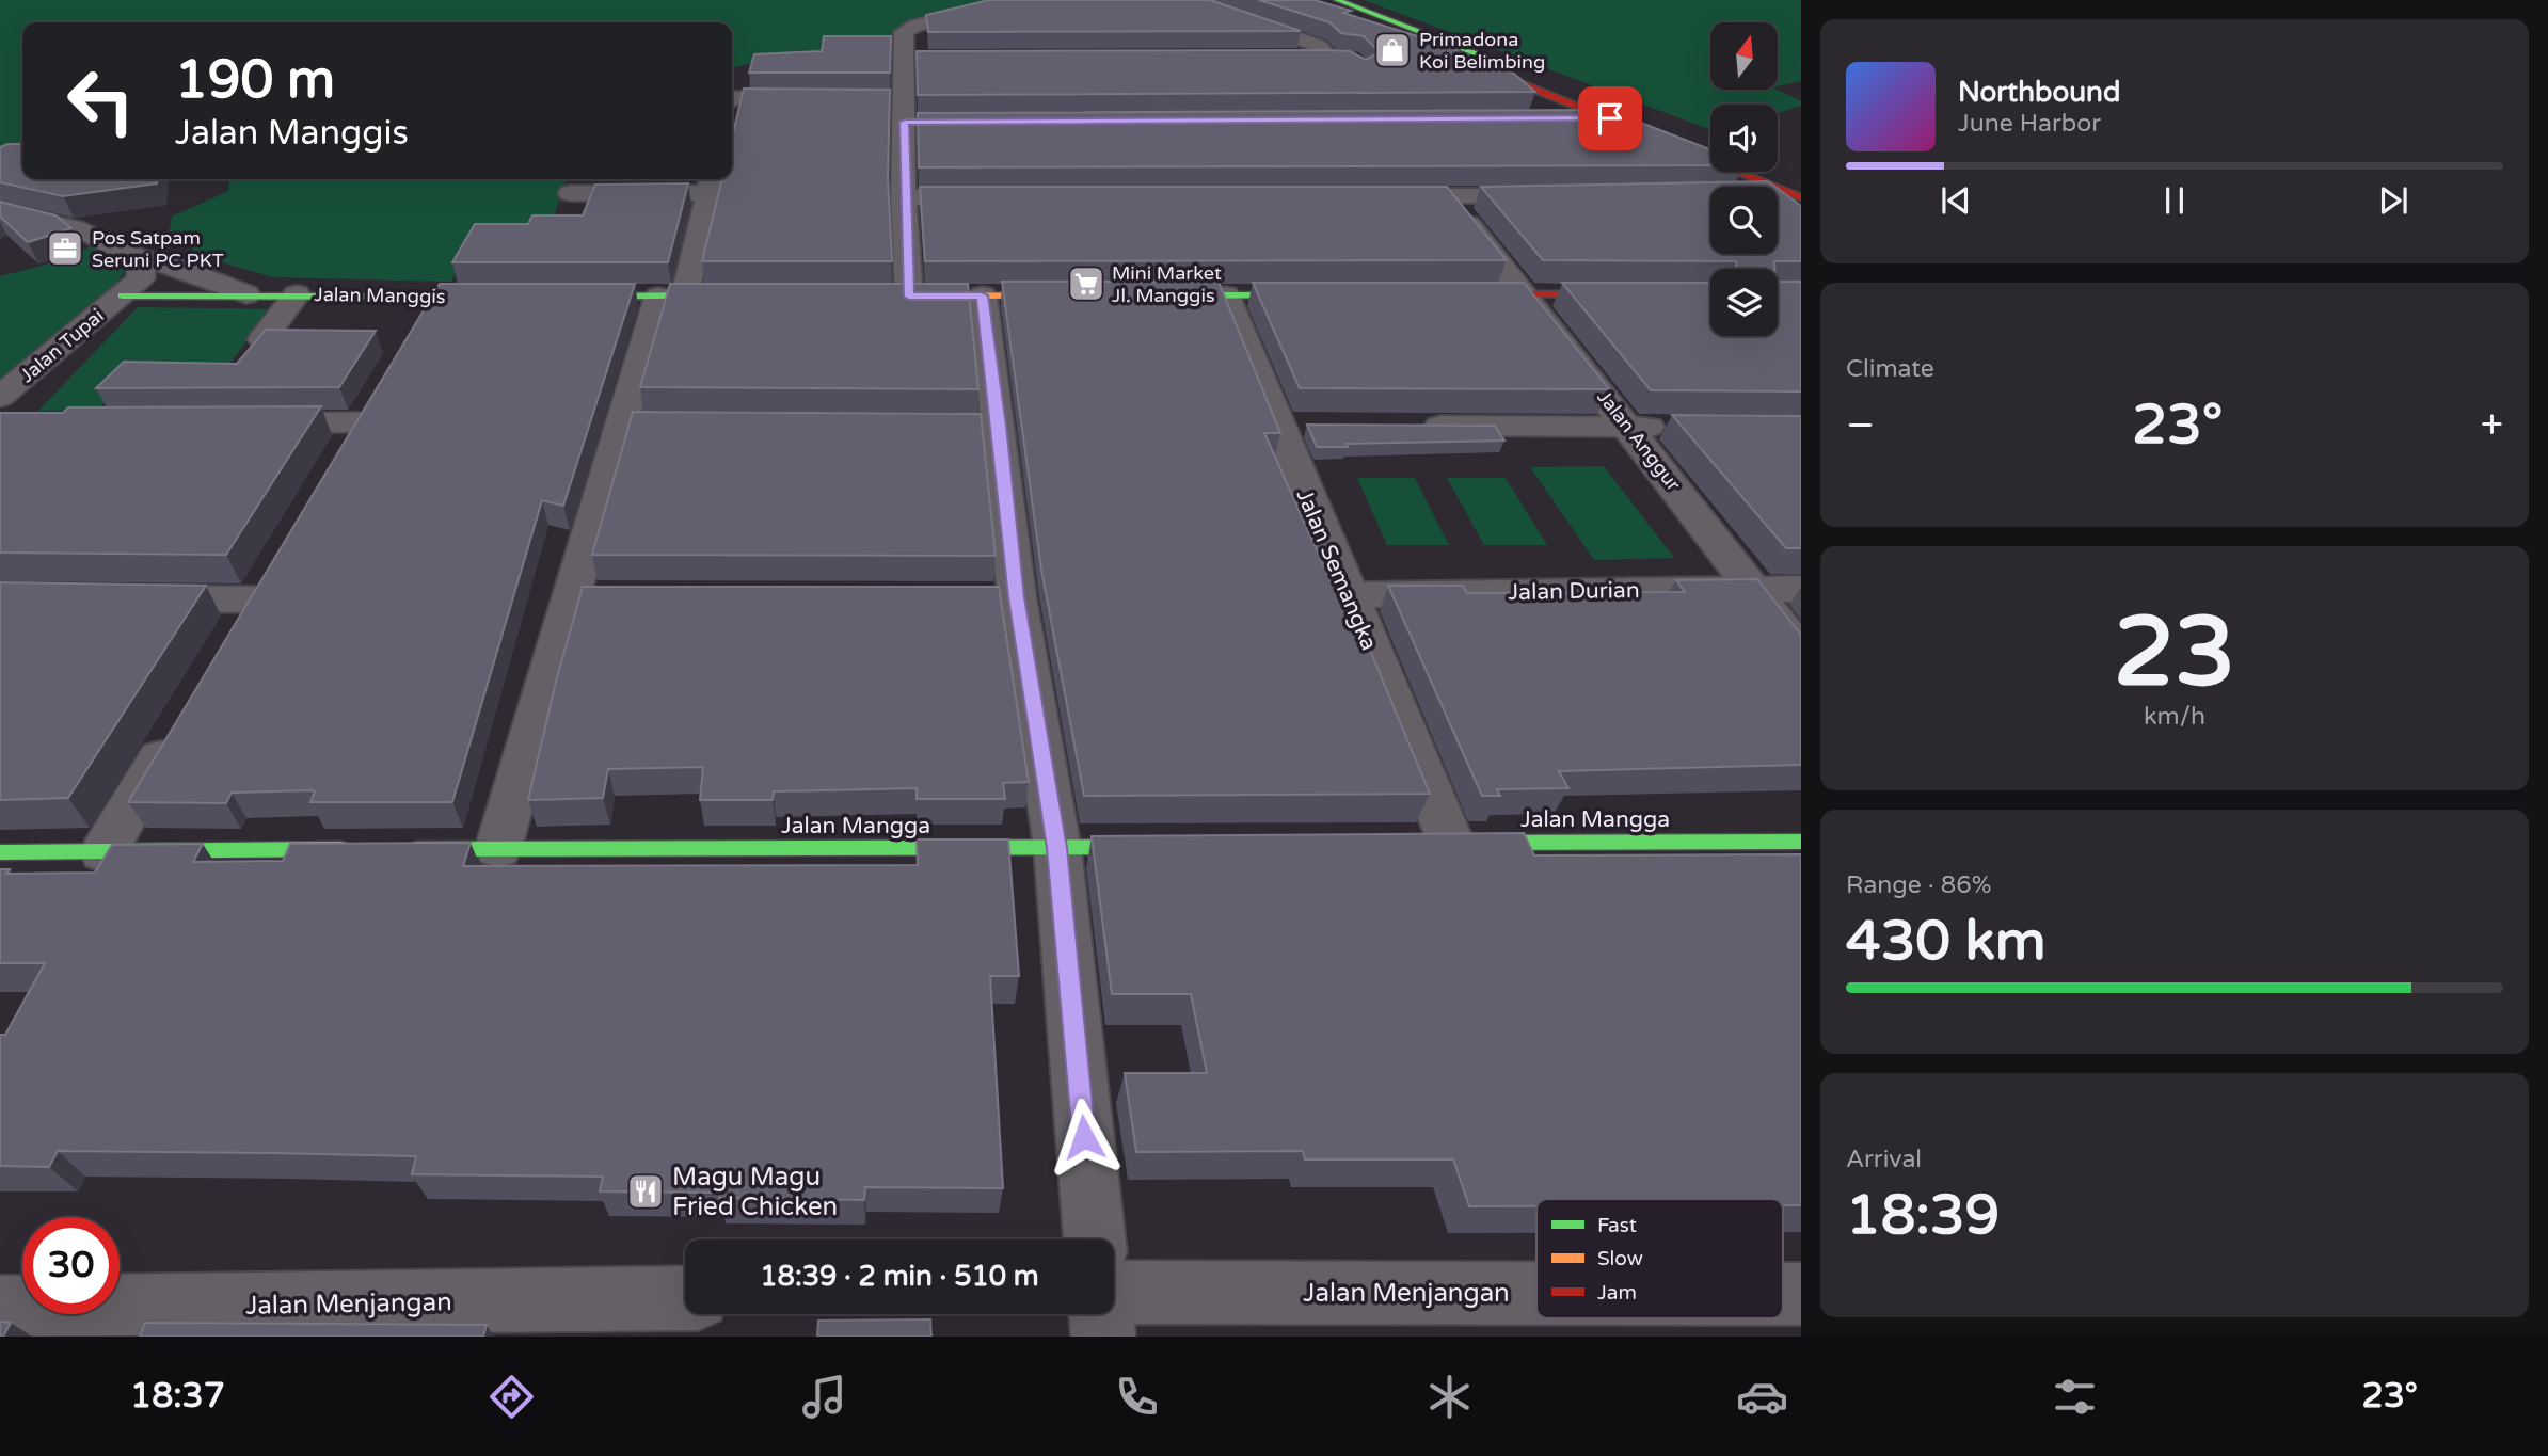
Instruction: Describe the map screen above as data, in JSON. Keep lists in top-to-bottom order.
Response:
{
  "streets": {
    "street": [
      "Jalan Manggis",
      "Jalan Tupai",
      "Jalan Anggur",
      "Jalan Semangka",
      "Jalan Durian",
      "Jalan Mangga",
      "Jalan Menjangan"
    ]
  },
  "crossings": [
    ["Jalan Manggis", "Jalan Tupai"],
    ["Jalan Anggur", "Jalan Durian"],
    ["Jalan Semangka", "Jalan Durian"],
    ["Jalan Semangka", "Jalan Mangga"]
  ],
  "places": {
    "shop": ["Primadona Koi Belimbing"],
    "office": ["Pos Satpam Seruni PC PKT"],
    "supermarket": ["Mini Market Jl. Manggis"],
    "restaurant": ["Magu Magu Fried Chicken"]
  },
  "legend": ["Fast", "Slow", "Jam"],
  "north": "top",
  "page": {
    "turn": ["190 m", "Jalan Manggis"],
    "song": ["Northbound", "June Harbor"],
    "tile": [
      "Climate",
      ["23", "km/h"],
      ["Range · 86%", "430 km"],
      ["Arrival", "18:39"]
    ],
    "heat": ["−", "23°", "+"],
    "limit": "30",
    "trip": "18:39 · 2 min · 510 m",
    "tabs": ["18:37", "23°"]
  }
}
